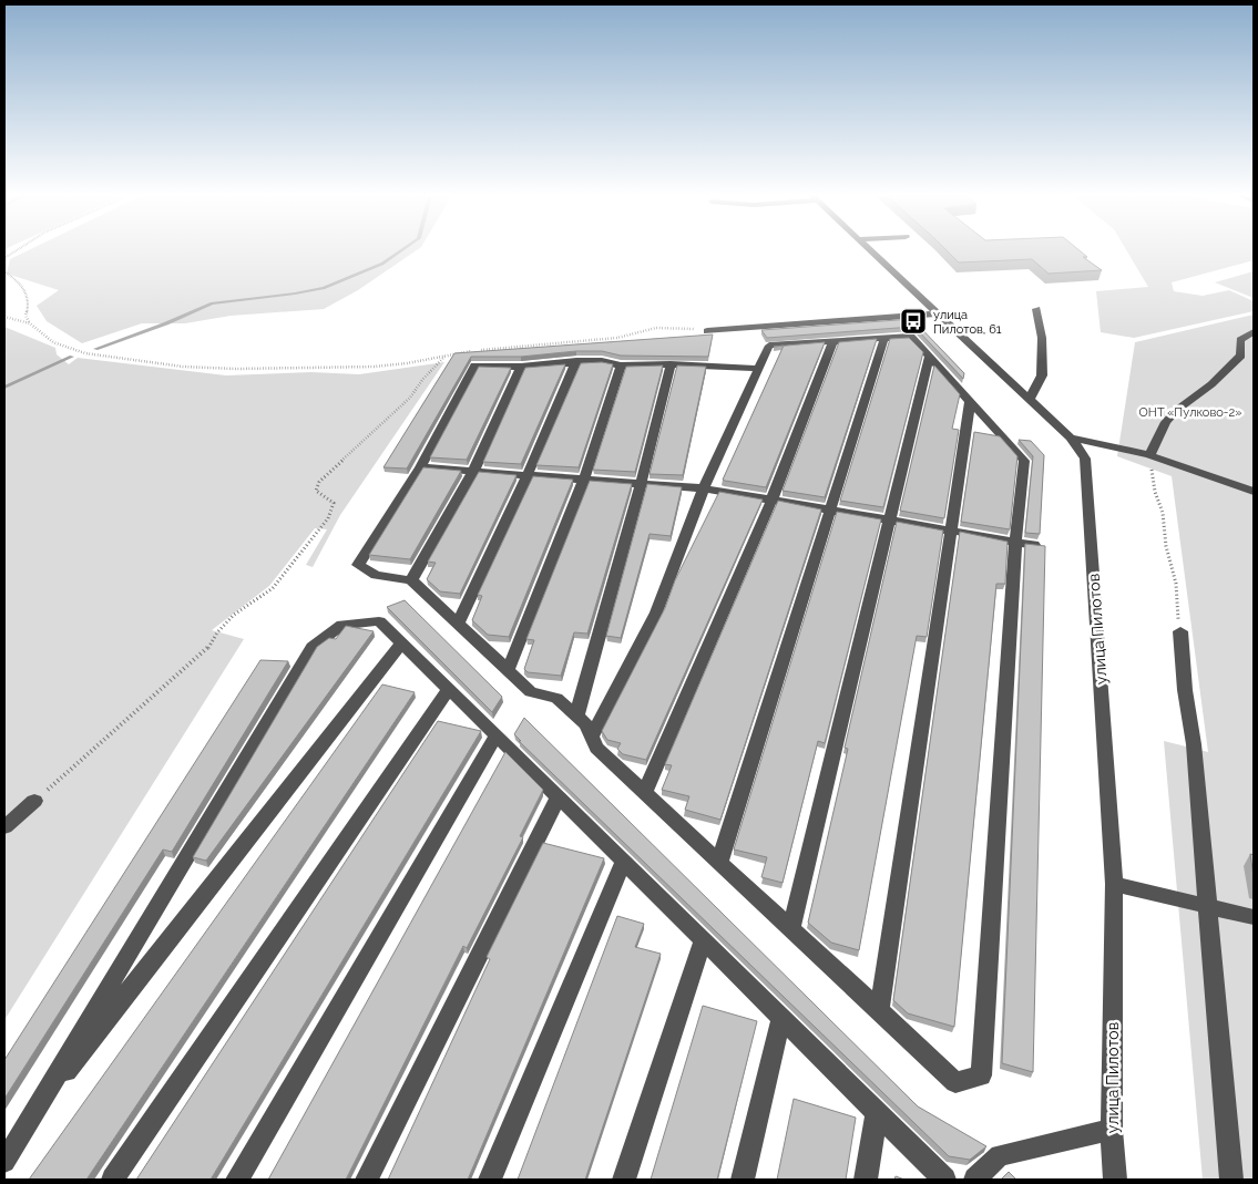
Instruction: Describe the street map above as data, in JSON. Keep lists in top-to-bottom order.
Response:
{
  "streets": {
    "street": ["улица Пилотов"]
  },
  "parks": ["ОНТ «Пулково-2»"],
  "places": {
    "bus stop": ["улица Пилотов, 61"]
  }
}
